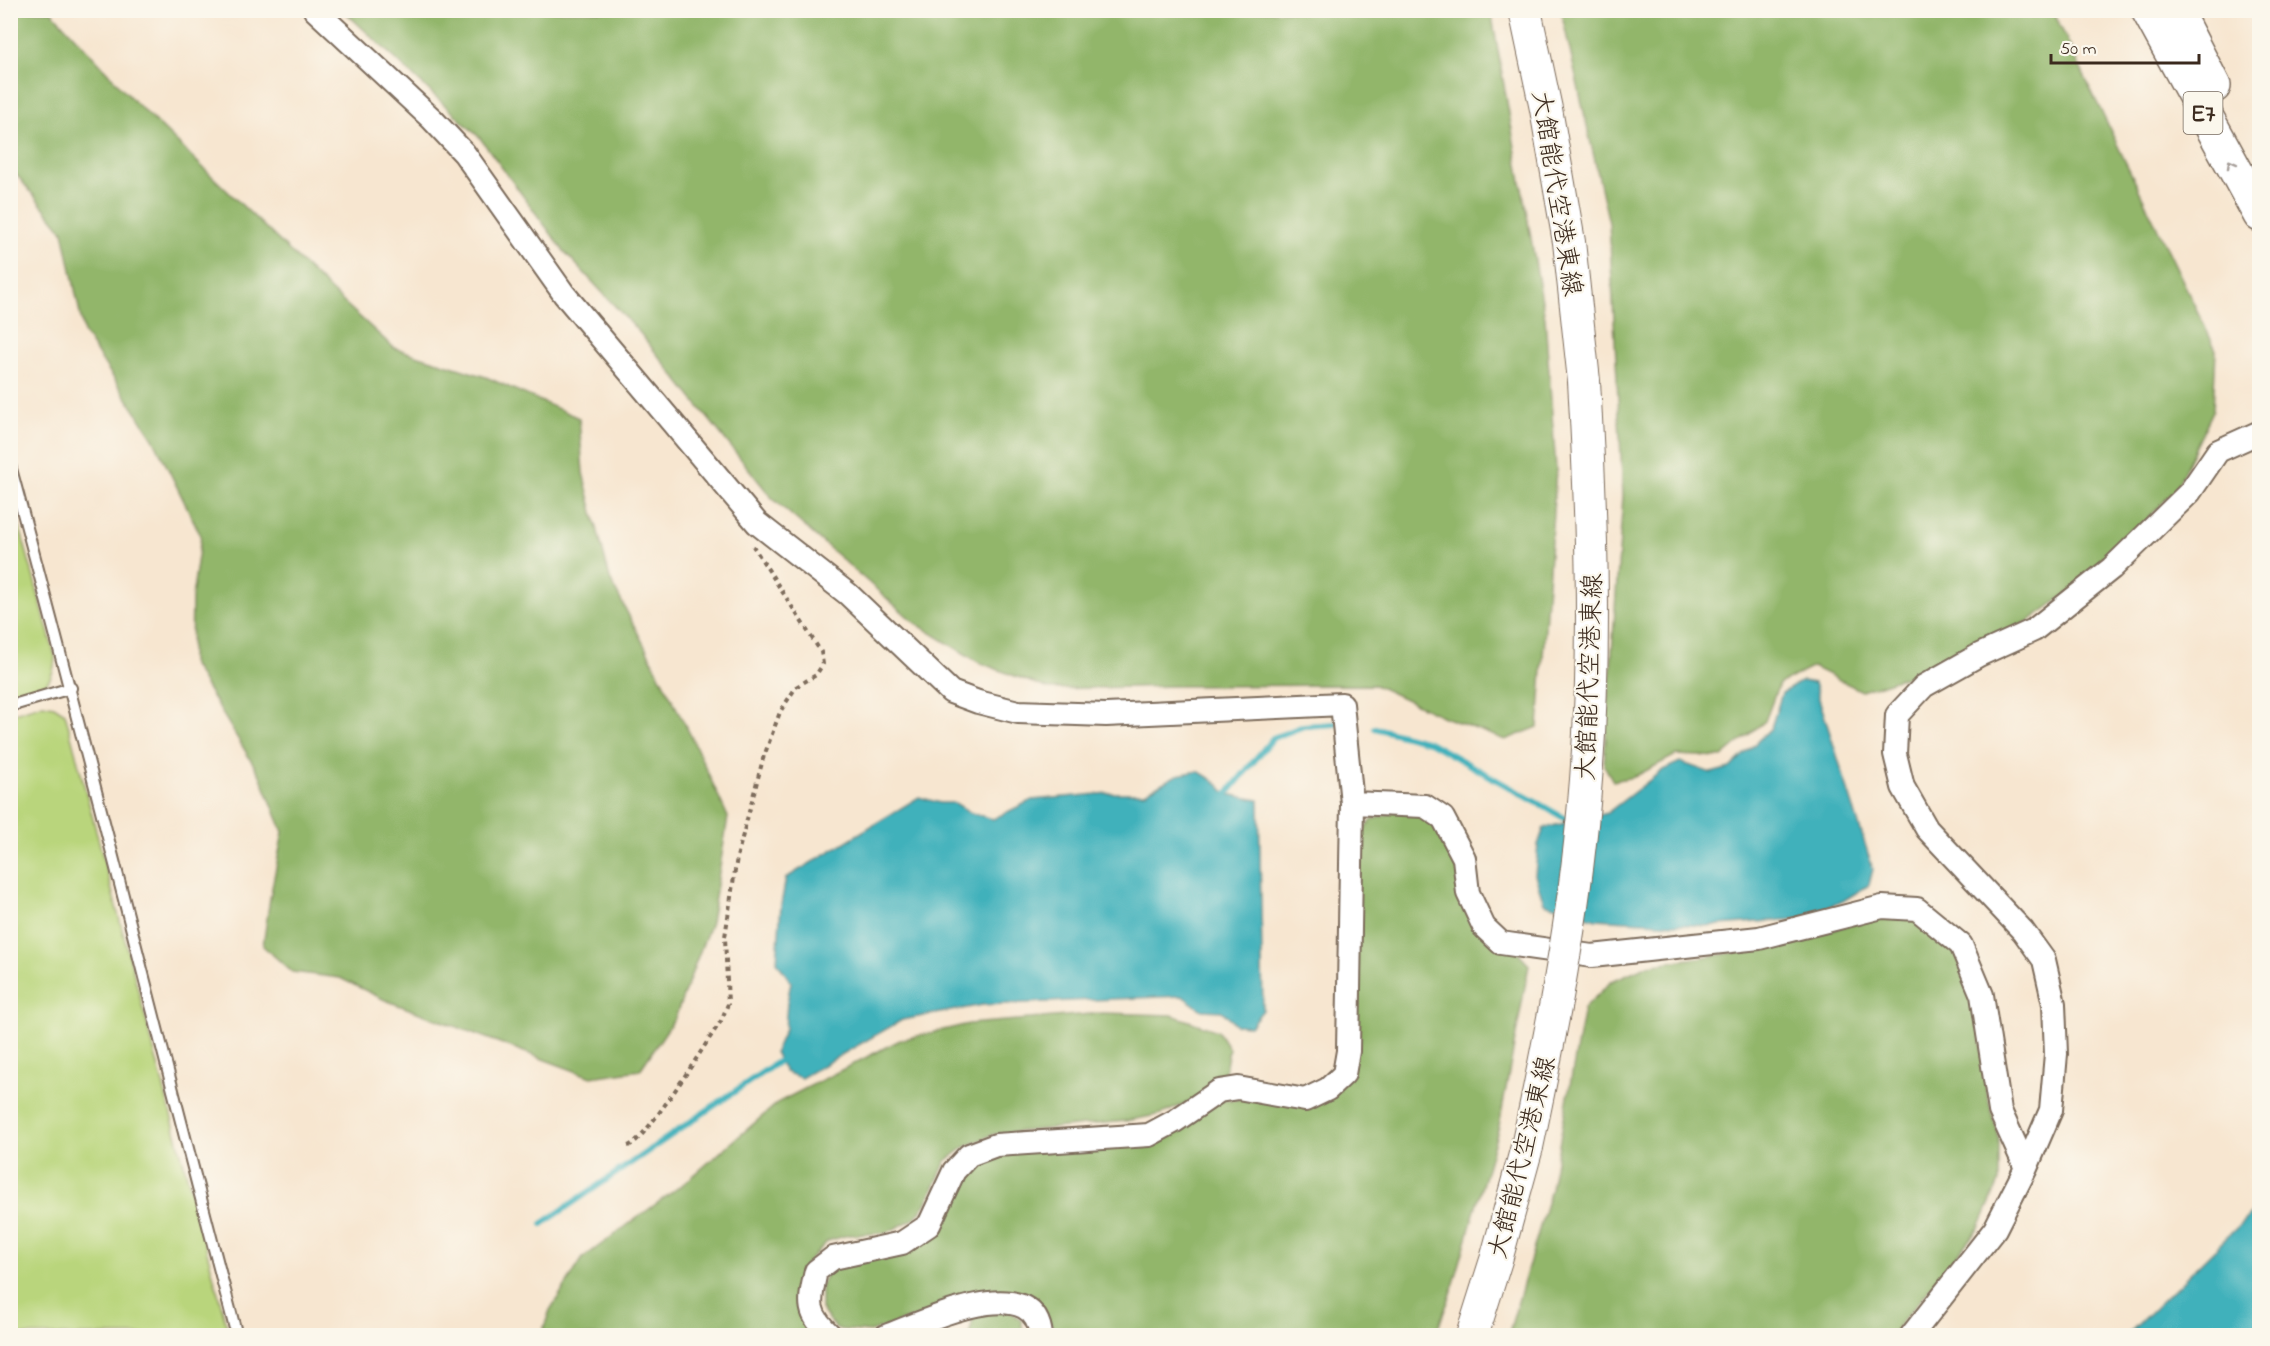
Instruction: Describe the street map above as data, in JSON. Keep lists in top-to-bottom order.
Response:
{
  "streets": {
    "highway": ["E7"],
    "main road": ["大館能代空港東線"]
  },
  "scale_bar": "50 m"
}
